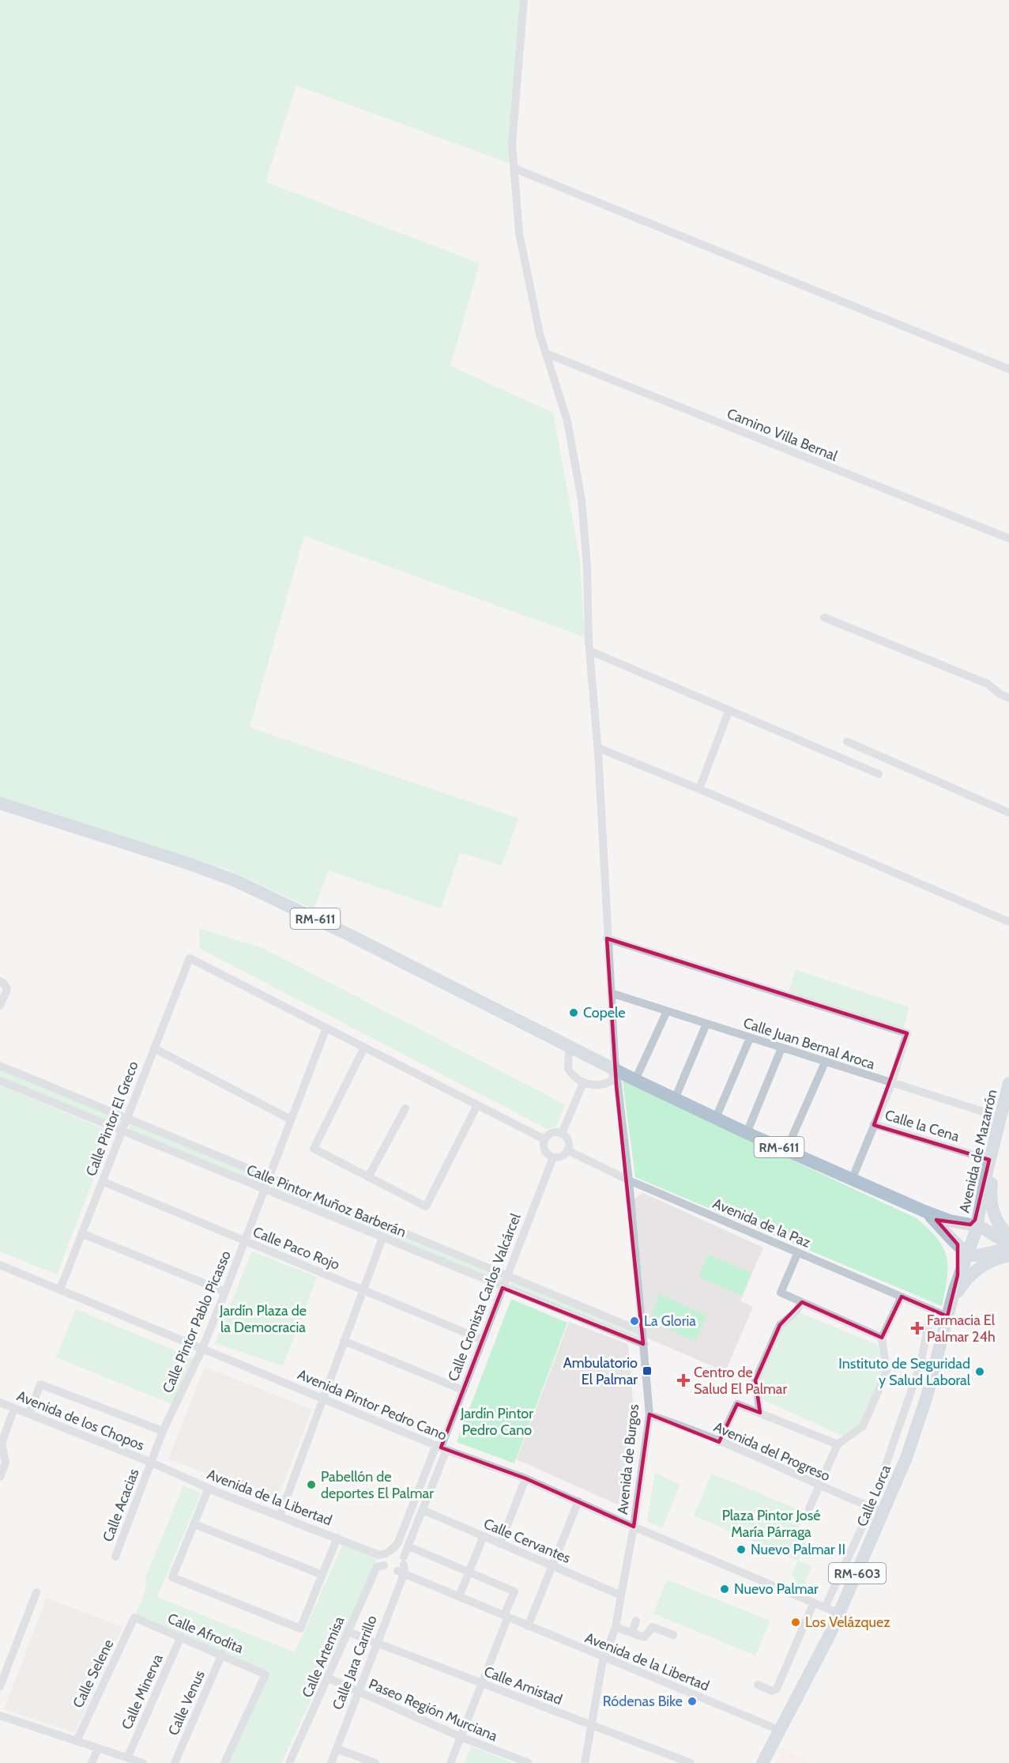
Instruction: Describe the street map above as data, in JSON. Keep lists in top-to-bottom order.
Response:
{
  "streets": {
    "main road": [
      "RM-611",
      "Avenida de Mazarrón",
      "Calle Lorca",
      "RM-603"
    ],
    "street": [
      "Camino Villa Bernal",
      "Calle Juan Bernal Aroca",
      "Calle Pintor El Greco",
      "Calle la Cena",
      "Calle Pintor Muñoz Barberán",
      "Avenida de la Paz",
      "Calle Paco Rojo",
      "Calle Cronista Carlos Valcárcel",
      "Calle Pintor Pablo Picasso",
      "Avenida Pintor Pedro Cano",
      "Avenida de los Chopos",
      "Avenida del Progreso",
      "Avenida de Burgos",
      "Avenida de la Libertad",
      "Calle Acacias",
      "Calle Cervantes",
      "Calle Afrodita",
      "Calle Artemisa",
      "Calle Jara Carrillo",
      "Calle Selene",
      "Calle Amistad",
      "Calle Minerva",
      "Calle Venus",
      "Paseo Región Murciana"
    ]
  },
  "crossings": [
    ["Camino Villa Bernal", "Avenida de Burgos"],
    ["RM-611", "Avenida de Mazarrón"],
    ["RM-611", "Avenida de Burgos"],
    ["RM-611", "Calle Lorca"],
    ["Calle Juan Bernal Aroca", "Avenida de Mazarrón"],
    ["Calle Juan Bernal Aroca", "Avenida de Burgos"],
    ["Calle Pintor El Greco", "Calle Pintor Muñoz Barberán"],
    ["Calle Pintor El Greco", "Calle Paco Rojo"],
    ["Calle Pintor El Greco", "Calle Pintor Pablo Picasso"],
    ["Calle Pintor El Greco", "Avenida Pintor Pedro Cano"],
    ["Calle la Cena", "Avenida de Mazarrón"],
    ["Avenida de Mazarrón", "Calle Lorca"],
    ["Calle Pintor Muñoz Barberán", "Calle Cronista Carlos Valcárcel"],
    ["Calle Pintor Muñoz Barberán", "Calle Pintor Pablo Picasso"],
    ["Calle Pintor Muñoz Barberán", "Avenida de Burgos"],
    ["Avenida de la Paz", "Calle Cronista Carlos Valcárcel"],
    ["Avenida de la Paz", "Avenida de Burgos"],
    ["Avenida de la Paz", "Calle Lorca"],
    ["Calle Paco Rojo", "Calle Cronista Carlos Valcárcel"],
    ["Calle Paco Rojo", "Calle Pintor Pablo Picasso"],
    ["Calle Cronista Carlos Valcárcel", "Avenida Pintor Pedro Cano"],
    ["Calle Cronista Carlos Valcárcel", "Avenida de la Libertad"],
    ["Calle Cronista Carlos Valcárcel", "Calle Cervantes"],
    ["Calle Cronista Carlos Valcárcel", "Calle Artemisa"],
    ["Calle Cronista Carlos Valcárcel", "Calle Jara Carrillo"],
    ["Calle Pintor Pablo Picasso", "Avenida Pintor Pedro Cano"],
    ["Calle Pintor Pablo Picasso", "Avenida de los Chopos"],
    ["Calle Pintor Pablo Picasso", "Avenida de la Libertad"],
    ["Calle Pintor Pablo Picasso", "Calle Acacias"],
    ["Avenida Pintor Pedro Cano", "Avenida de Burgos"],
    ["Avenida Pintor Pedro Cano", "Calle Lorca"],
    ["Avenida de los Chopos", "Avenida de la Libertad"],
    ["Avenida de los Chopos", "Calle Acacias"],
    ["Avenida del Progreso", "Avenida de Burgos"],
    ["Avenida del Progreso", "Calle Lorca"],
    ["Avenida de Burgos", "Avenida de la Libertad"],
    ["Avenida de Burgos", "Calle Cervantes"],
    ["Avenida de Burgos", "Calle Amistad"],
    ["Calle Lorca", "Avenida de la Libertad"],
    ["Avenida de la Libertad", "Calle Acacias"],
    ["Avenida de la Libertad", "Calle Artemisa"],
    ["Avenida de la Libertad", "Calle Jara Carrillo"],
    ["Calle Afrodita", "Calle Selene"],
    ["Calle Afrodita", "Calle Minerva"],
    ["Calle Afrodita", "Calle Venus"],
    ["Calle Artemisa", "Calle Amistad"],
    ["Calle Artemisa", "Paseo Región Murciana"],
    ["Calle Jara Carrillo", "Calle Amistad"],
    ["Calle Jara Carrillo", "Paseo Región Murciana"]
  ],
  "parks": ["Jardín Plaza de la Democracia", "Jardín Pintor Pedro Cano", "Plaza Pintor José María Párraga"],
  "places": {
    "other": [
      "Copele",
      "La Gloria",
      "Instituto de Seguridad y Salud Laboral",
      "Pabellón de deportes El Palmar",
      "Nuevo Palmar II",
      "Nuevo Palmar",
      "Los Velázquez",
      "Ródenas Bike"
    ],
    "health": ["Farmacia El Palmar 24h", "Centro de Salud El Palmar"],
    "transit": ["Ambulatorio El Palmar"]
  }
}
